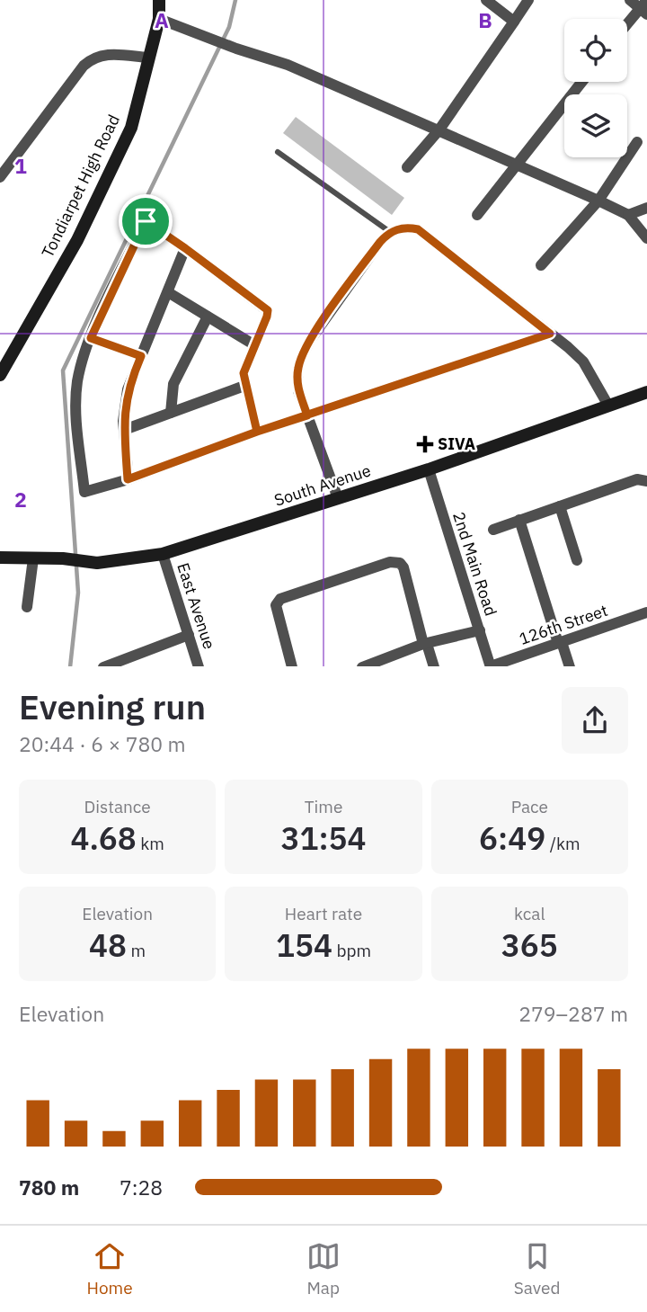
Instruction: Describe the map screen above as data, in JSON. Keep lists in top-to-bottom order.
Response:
{
  "streets": {
    "street": [
      "Tondiarpet High Road",
      "South Avenue",
      "2nd Main Road",
      "East Avenue",
      "126th Street"
    ]
  },
  "crossings": [
    ["South Avenue", "2nd Main Road"],
    ["South Avenue", "East Avenue"],
    ["2nd Main Road", "126th Street"]
  ],
  "places": {
    "health": ["SIVA"]
  },
  "page": {
    "heading": ["Evening run", "20:44 · 6 × 780 m"],
    "stats": [
      ["Distance", "4.68 km"],
      ["Time", "31:54"],
      ["Pace", "6:49 /km"],
      ["Elevation", "48 m"],
      ["Heart rate", "154 bpm"],
      ["kcal", "365"]
    ],
    "chart": ["Elevation", "279–287 m"],
    "list": [
      {
        "name": "780 m",
        "note": "7:28"
      }
    ],
    "tabs": ["Home", "Map", "Saved"]
  },
  "grid": {
    "columns": ["A", "B"],
    "rows": ["1", "2"]
  }
}
